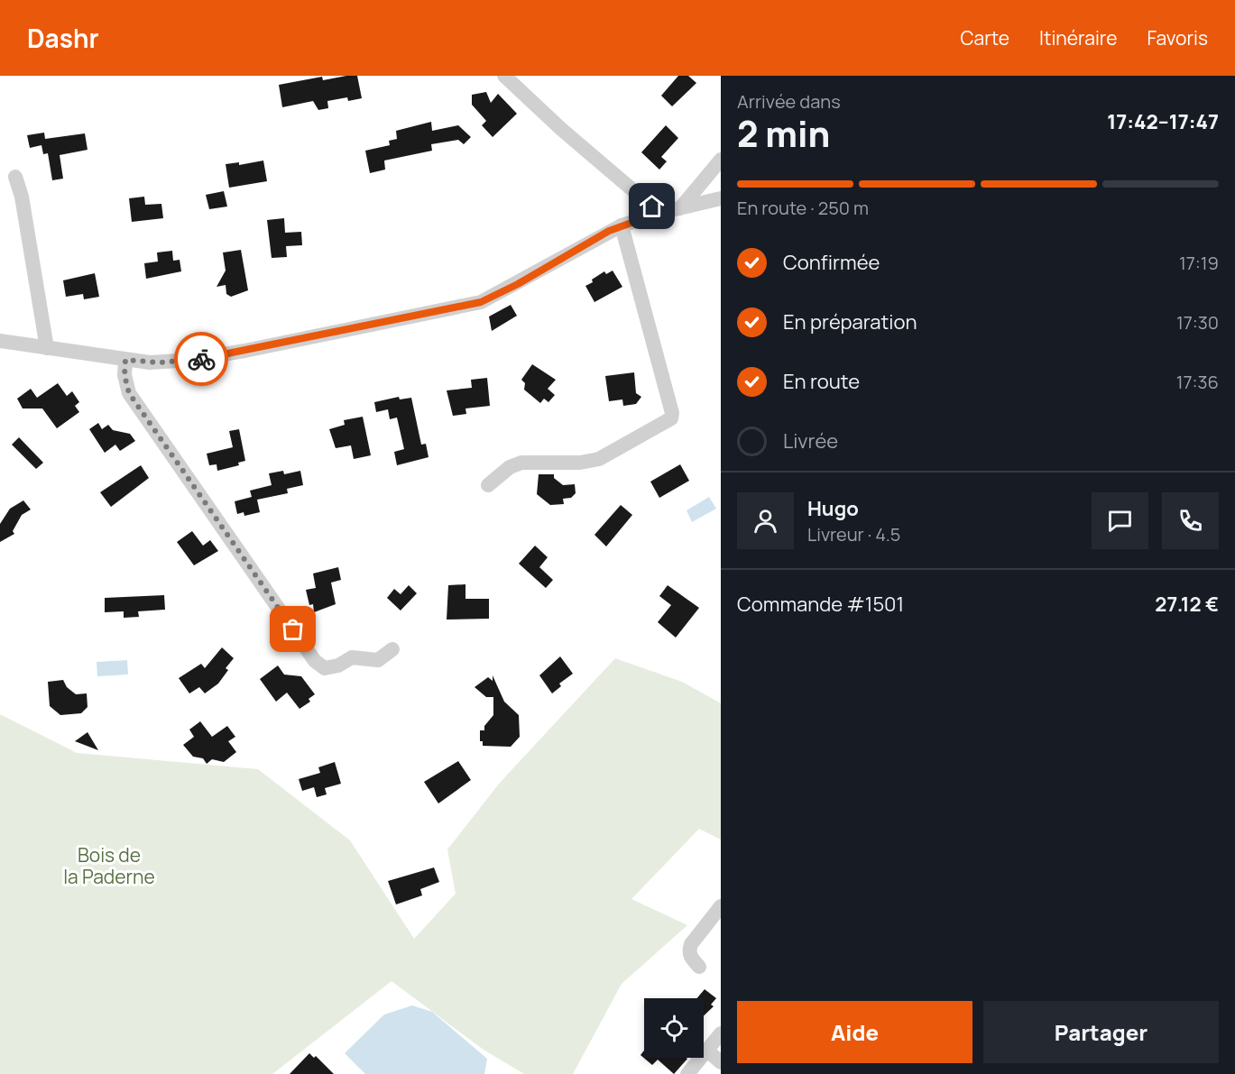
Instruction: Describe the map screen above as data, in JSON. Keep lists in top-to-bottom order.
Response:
{
  "parks": ["Bois de la Paderne"],
  "page": {
    "header": "Dashr",
    "nav": ["Carte", "Itinéraire", "Favoris"],
    "heading": ["2 min", "Arrivée dans", "17:42–17:47"],
    "panel": [
      "Hugo",
      "Livreur · 4.5",
      "Commande #1501",
      "27.12 €"
    ],
    "bar": "En route · 250 m",
    "list": [
      ["Confirmée", "17:19"],
      ["En préparation", "17:30"],
      ["En route", "17:36"],
      "Livrée"
    ],
    "buttons": ["Aide", "Partager"]
  }
}
